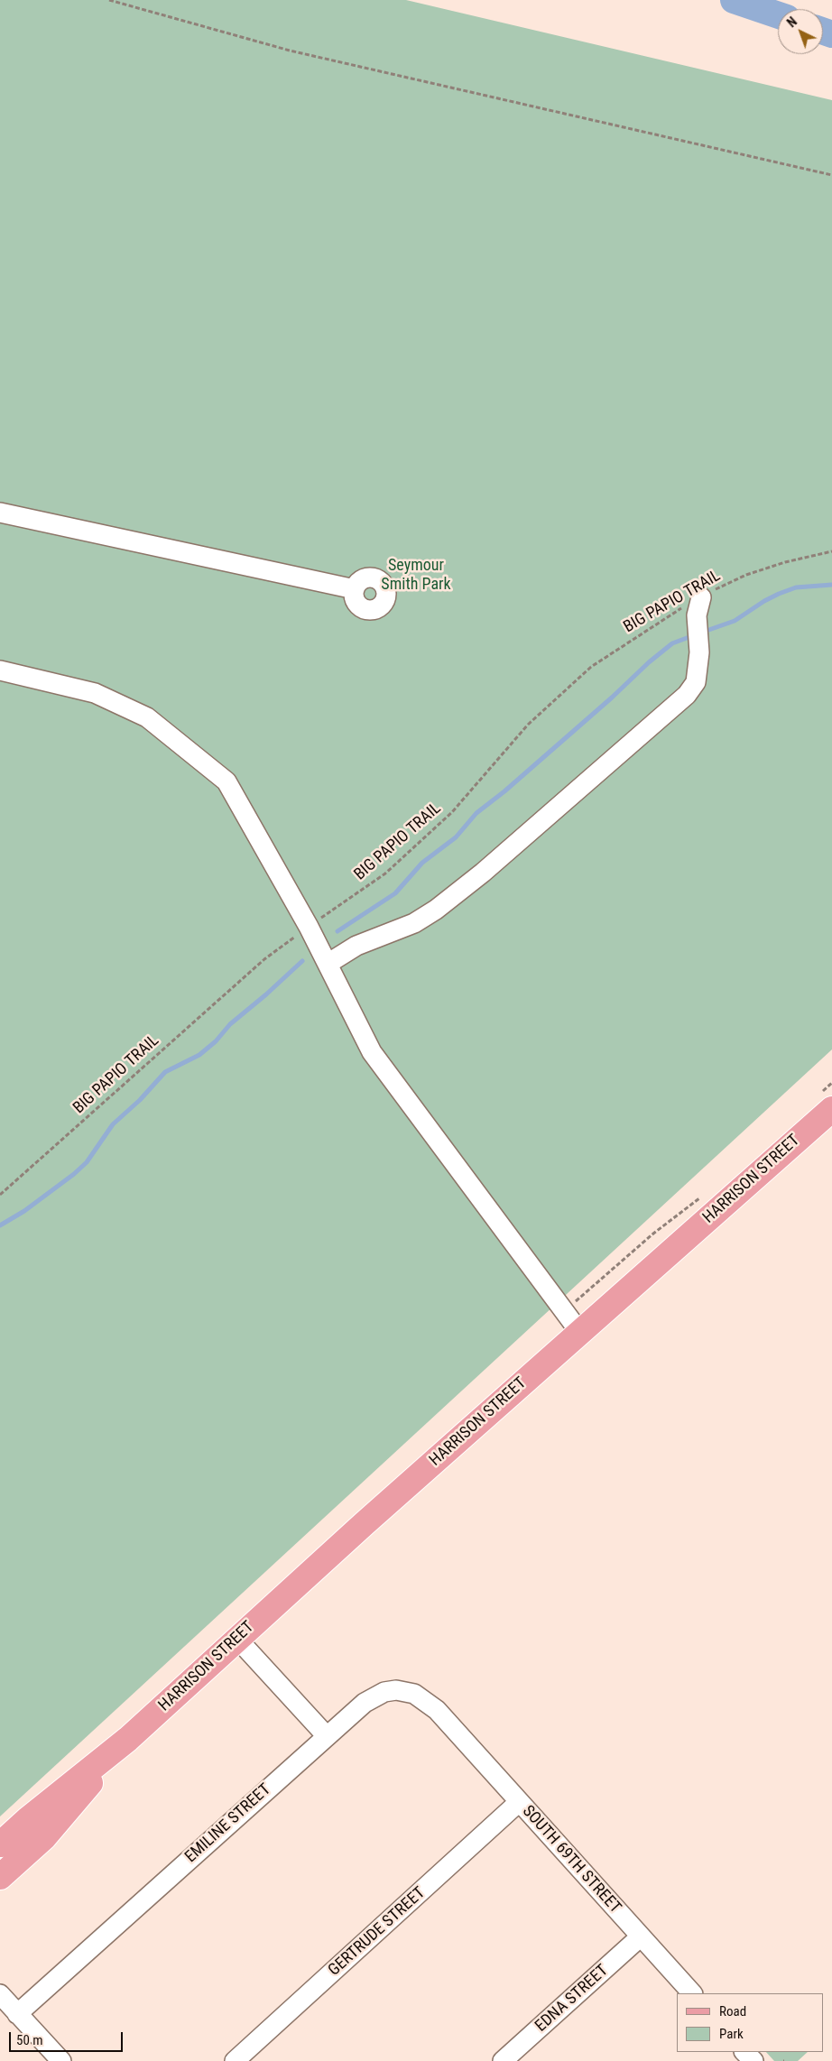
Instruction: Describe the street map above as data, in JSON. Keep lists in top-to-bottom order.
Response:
{
  "streets": {
    "main road": ["HARRISON STREET"],
    "street": [
      "EMILINE STREET",
      "SOUTH 69TH STREET",
      "GERTRUDE STREET",
      "EDNA STREET"
    ],
    "path": ["BIG PAPIO TRAIL"]
  },
  "crossings": [
    ["EMILINE STREET", "SOUTH 69TH STREET"],
    ["SOUTH 69TH STREET", "GERTRUDE STREET"],
    ["SOUTH 69TH STREET", "EDNA STREET"]
  ],
  "parks": ["Seymour Smith Park"],
  "legend": ["Road", "Park"],
  "scale_bar": "50 m",
  "north": "top left"
}
